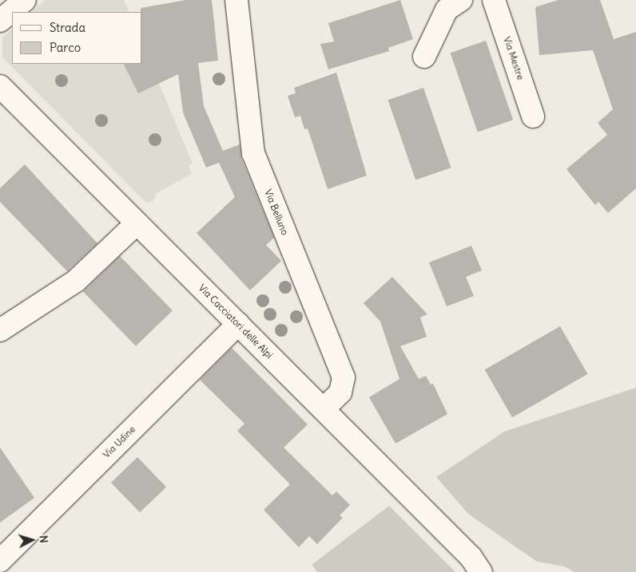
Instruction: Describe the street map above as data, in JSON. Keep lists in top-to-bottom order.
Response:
{
  "streets": {
    "street": [
      "Via Mestre",
      "Via Belluno",
      "Via Cacciatori delle Alpi",
      "Via Udine"
    ]
  },
  "crossings": [
    ["Via Belluno", "Via Cacciatori delle Alpi"],
    ["Via Cacciatori delle Alpi", "Via Udine"]
  ],
  "legend": ["Strada", "Parco"],
  "north": "right"
}
